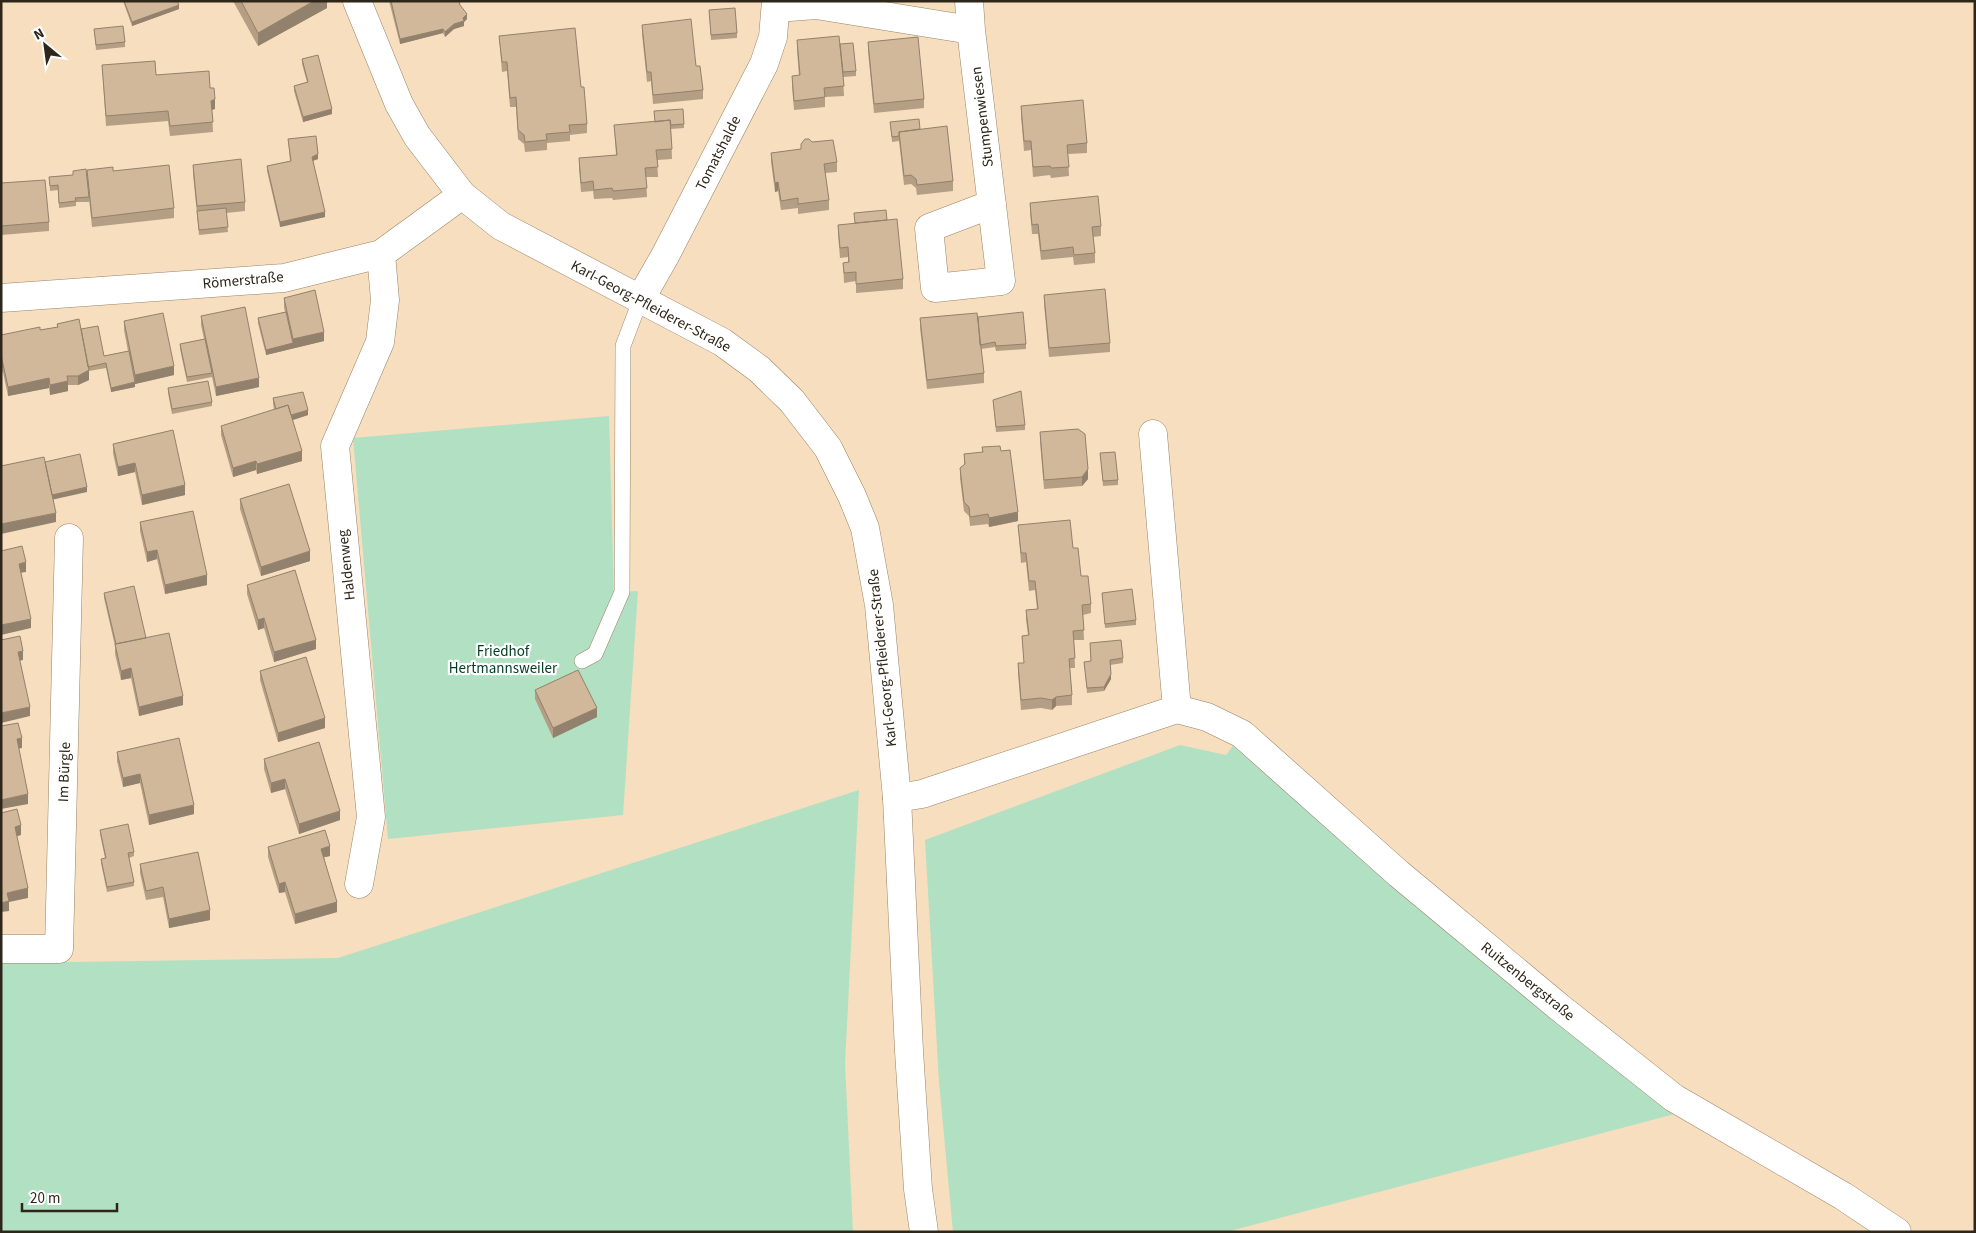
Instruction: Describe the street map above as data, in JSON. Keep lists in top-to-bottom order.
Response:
{
  "streets": {
    "street": [
      "Stumpenwiesen",
      "Tomatshalde",
      "Römerstraße",
      "Karl-Georg-Pfleiderer-Straße",
      "Haldenweg",
      "Im Bürgle",
      "Ruitzenbergstraße"
    ]
  },
  "crossings": [
    ["Tomatshalde", "Karl-Georg-Pfleiderer-Straße"],
    ["Römerstraße", "Karl-Georg-Pfleiderer-Straße"],
    ["Römerstraße", "Haldenweg"]
  ],
  "parks": ["Friedhof Hertmannsweiler"],
  "scale_bar": "20 m",
  "north": "top left"
}
